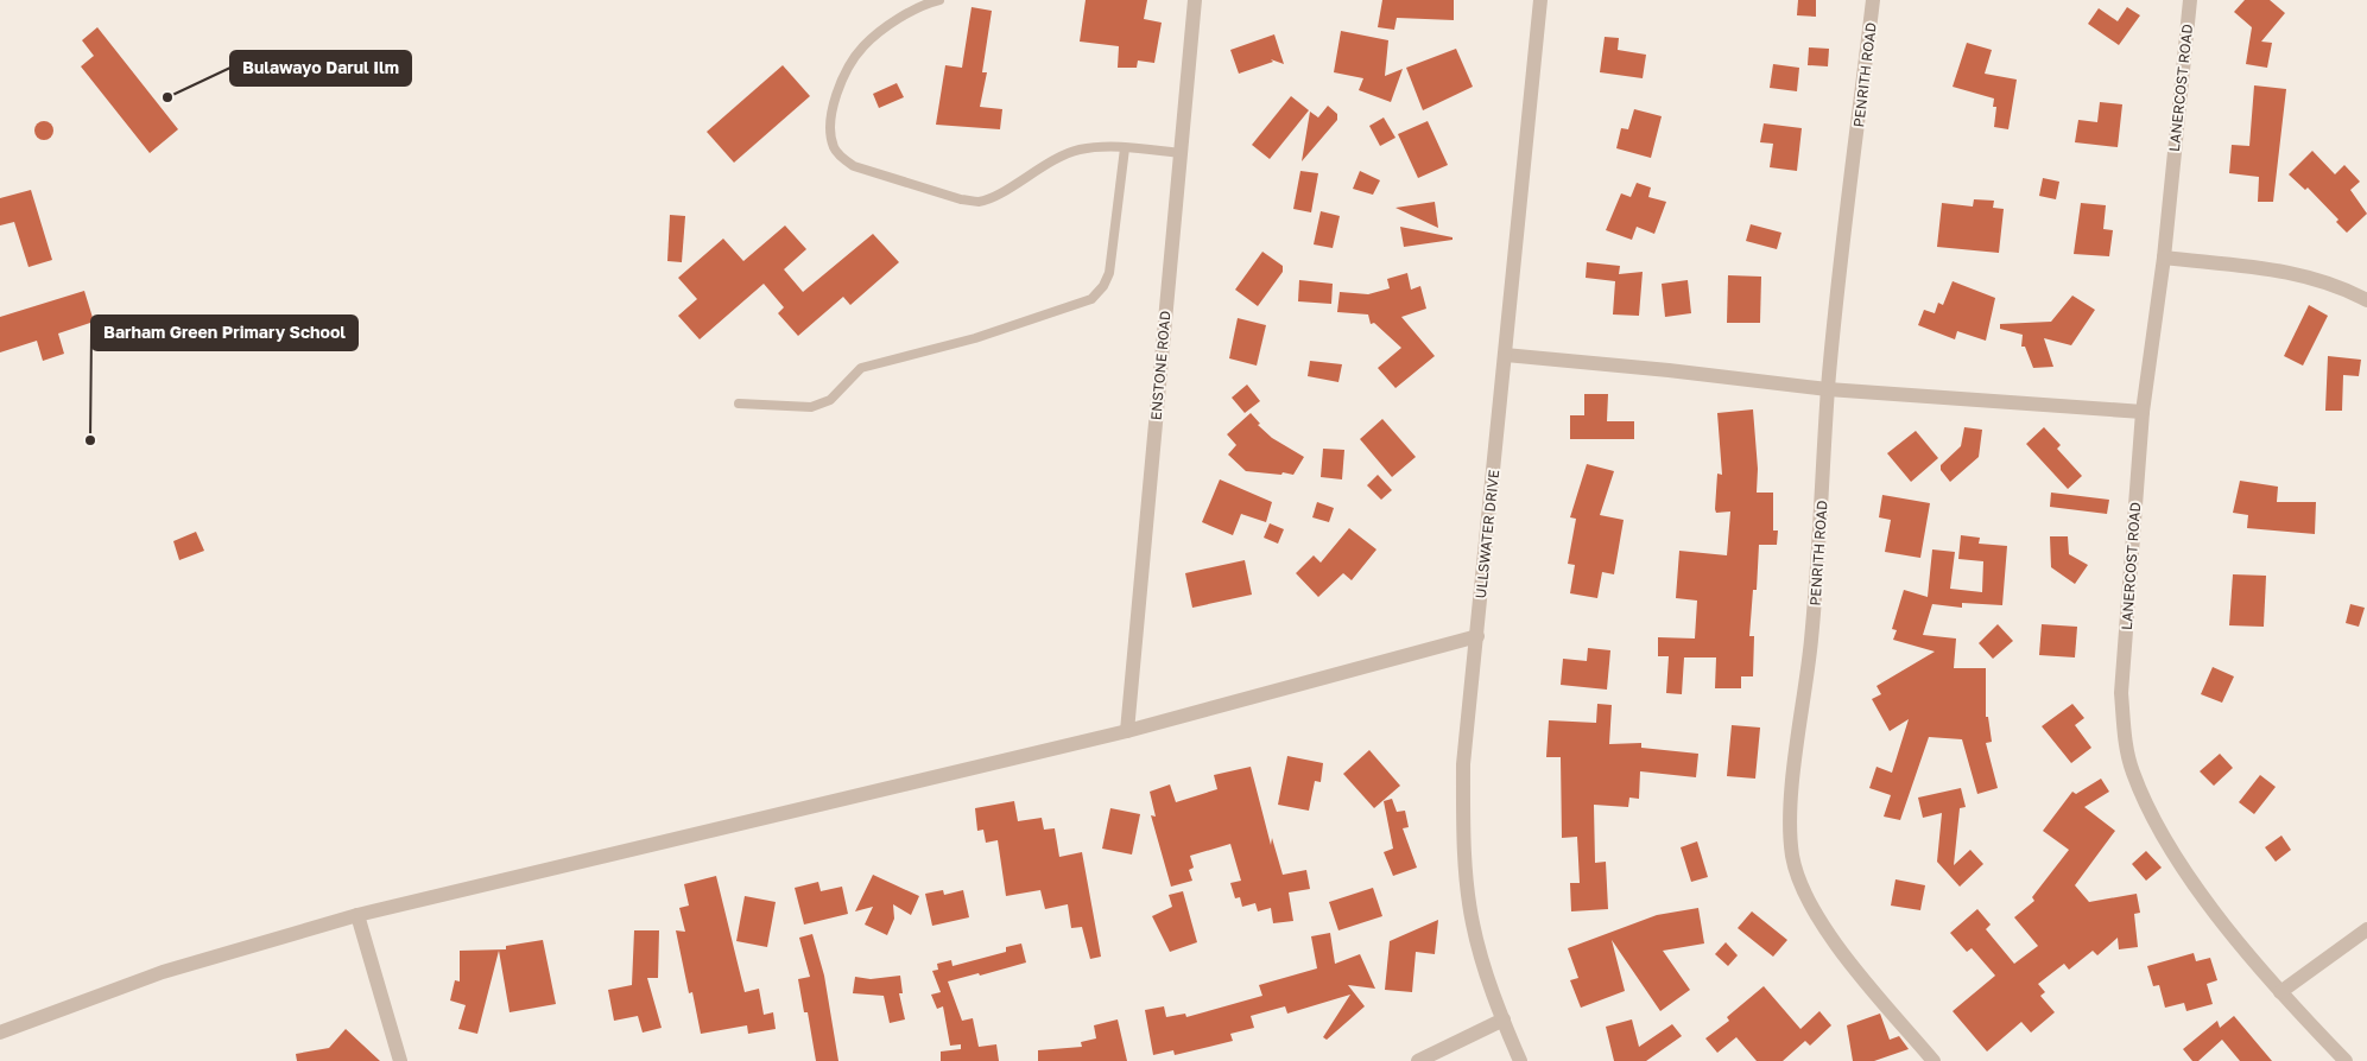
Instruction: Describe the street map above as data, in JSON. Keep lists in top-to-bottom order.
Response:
{
  "streets": {
    "street": [
      "PENRITH ROAD",
      "LANERCOST ROAD",
      "ENSTONE ROAD",
      "ULLSWATER DRIVE"
    ]
  },
  "places": ["Bulawayo Darul Ilm", "Barham Green Primary School"]
}
